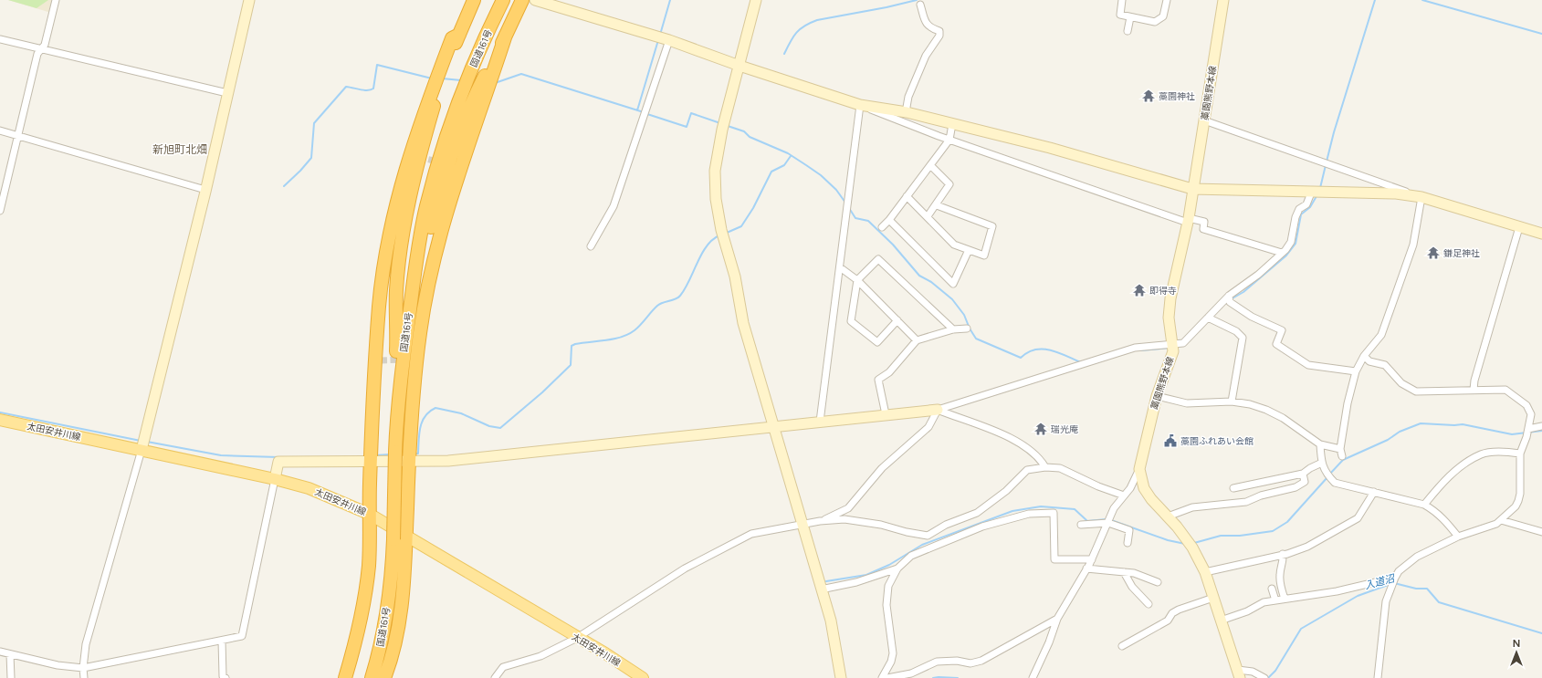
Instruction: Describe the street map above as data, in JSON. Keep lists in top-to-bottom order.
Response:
{
  "streets": {
    "highway": ["国道161号"],
    "main road": ["太田安井川線"],
    "street": ["藁園熊野本線"]
  },
  "crossings": [
    ["国道161号", "太田安井川線"]
  ],
  "districts": ["新旭町北畑"],
  "water": ["入道沼"],
  "places": {
    "temple": [
      "藁園神社",
      "鎌足神社",
      "即得寺",
      "瑞光庵"
    ],
    "public building": ["藁園ふれあい会館"]
  },
  "north": "top"
}
